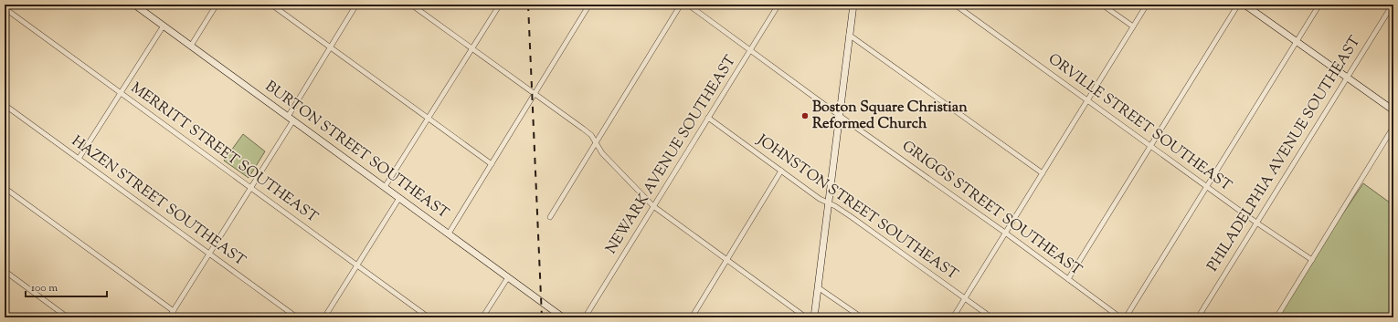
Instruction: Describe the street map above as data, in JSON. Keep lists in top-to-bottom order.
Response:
{
  "streets": {
    "main road": ["BURTON STREET SOUTHEAST"],
    "street": [
      "ORVILLE STREET SOUTHEAST",
      "MERRITT STREET SOUTHEAST",
      "PHILADELPHIA AVENUE SOUTHEAST",
      "NEWARK AVENUE SOUTHEAST",
      "HAZEN STREET SOUTHEAST",
      "JOHNSTON STREET SOUTHEAST",
      "GRIGGS STREET SOUTHEAST"
    ]
  },
  "crossings": [
    ["ORVILLE STREET SOUTHEAST", "PHILADELPHIA AVENUE SOUTHEAST"],
    ["NEWARK AVENUE SOUTHEAST", "JOHNSTON STREET SOUTHEAST"],
    ["NEWARK AVENUE SOUTHEAST", "GRIGGS STREET SOUTHEAST"]
  ],
  "places": ["Boston Square Christian Reformed Church"],
  "scale_bar": "100 m"
}
